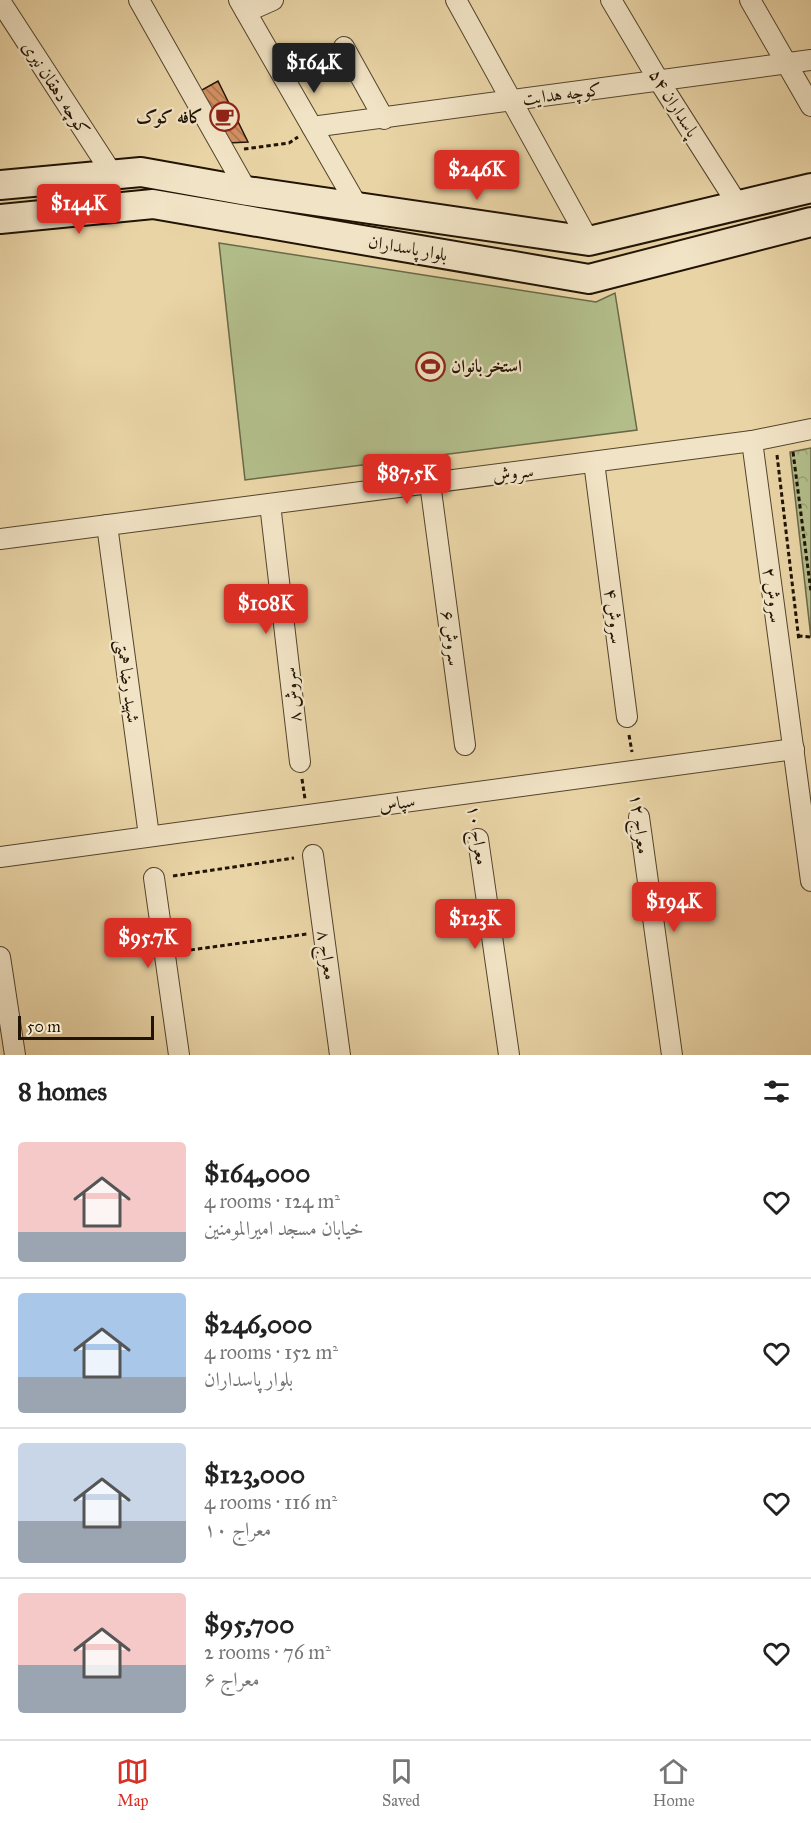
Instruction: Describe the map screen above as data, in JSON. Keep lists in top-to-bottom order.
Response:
{
  "streets": {
    "main road": ["بلوار پاسداران"],
    "street": [
      "کوچه دهقان نیری",
      "کوچه هدایت",
      "پاسداران ۵۴",
      "سروش",
      "سروش ۲",
      "سروش ۴",
      "سروش ۶",
      "شهید رضا همتی",
      "سروش ۸",
      "سپاس",
      "معراج ۱۲",
      "معراج ۱۰",
      "معراج ۸"
    ]
  },
  "crossings": [
    ["کوچه دهقان نیری", "بلوار پاسداران"],
    ["کوچه هدایت", "پاسداران ۵۴"],
    ["پاسداران ۵۴", "بلوار پاسداران"],
    ["سروش", "سروش ۲"],
    ["سروش", "سروش ۴"],
    ["سروش", "سروش ۶"],
    ["سروش", "شهید رضا همتی"],
    ["سروش", "سروش ۸"],
    ["سروش ۲", "سپاس"],
    ["شهید رضا همتی", "سپاس"]
  ],
  "places": {
    "cafe": ["کافه کوک"],
    "sports": ["استخر بانوان"]
  },
  "scale_bar": "50 m",
  "page": {
    "price": [
      "$164K",
      "$246K",
      "$144K",
      "$87.5K",
      "$108K",
      "$194K",
      "$123K",
      "$95.7K"
    ],
    "scale": "50 m",
    "heading": "8 homes",
    "list": [
      {
        "name": "$164,000",
        "note": "4 rooms · 124 m² · خیابان مسجد امیرالمومنین"
      },
      {
        "name": "$246,000",
        "note": "4 rooms · 152 m² · بلوار پاسداران"
      },
      {
        "name": "$123,000",
        "note": "4 rooms · 116 m² · معراج ۱۰"
      },
      {
        "name": "$95,700",
        "note": "2 rooms · 76 m² · معراج ۶"
      }
    ],
    "tabs": ["Map", "Saved", "Home"]
  }
}
